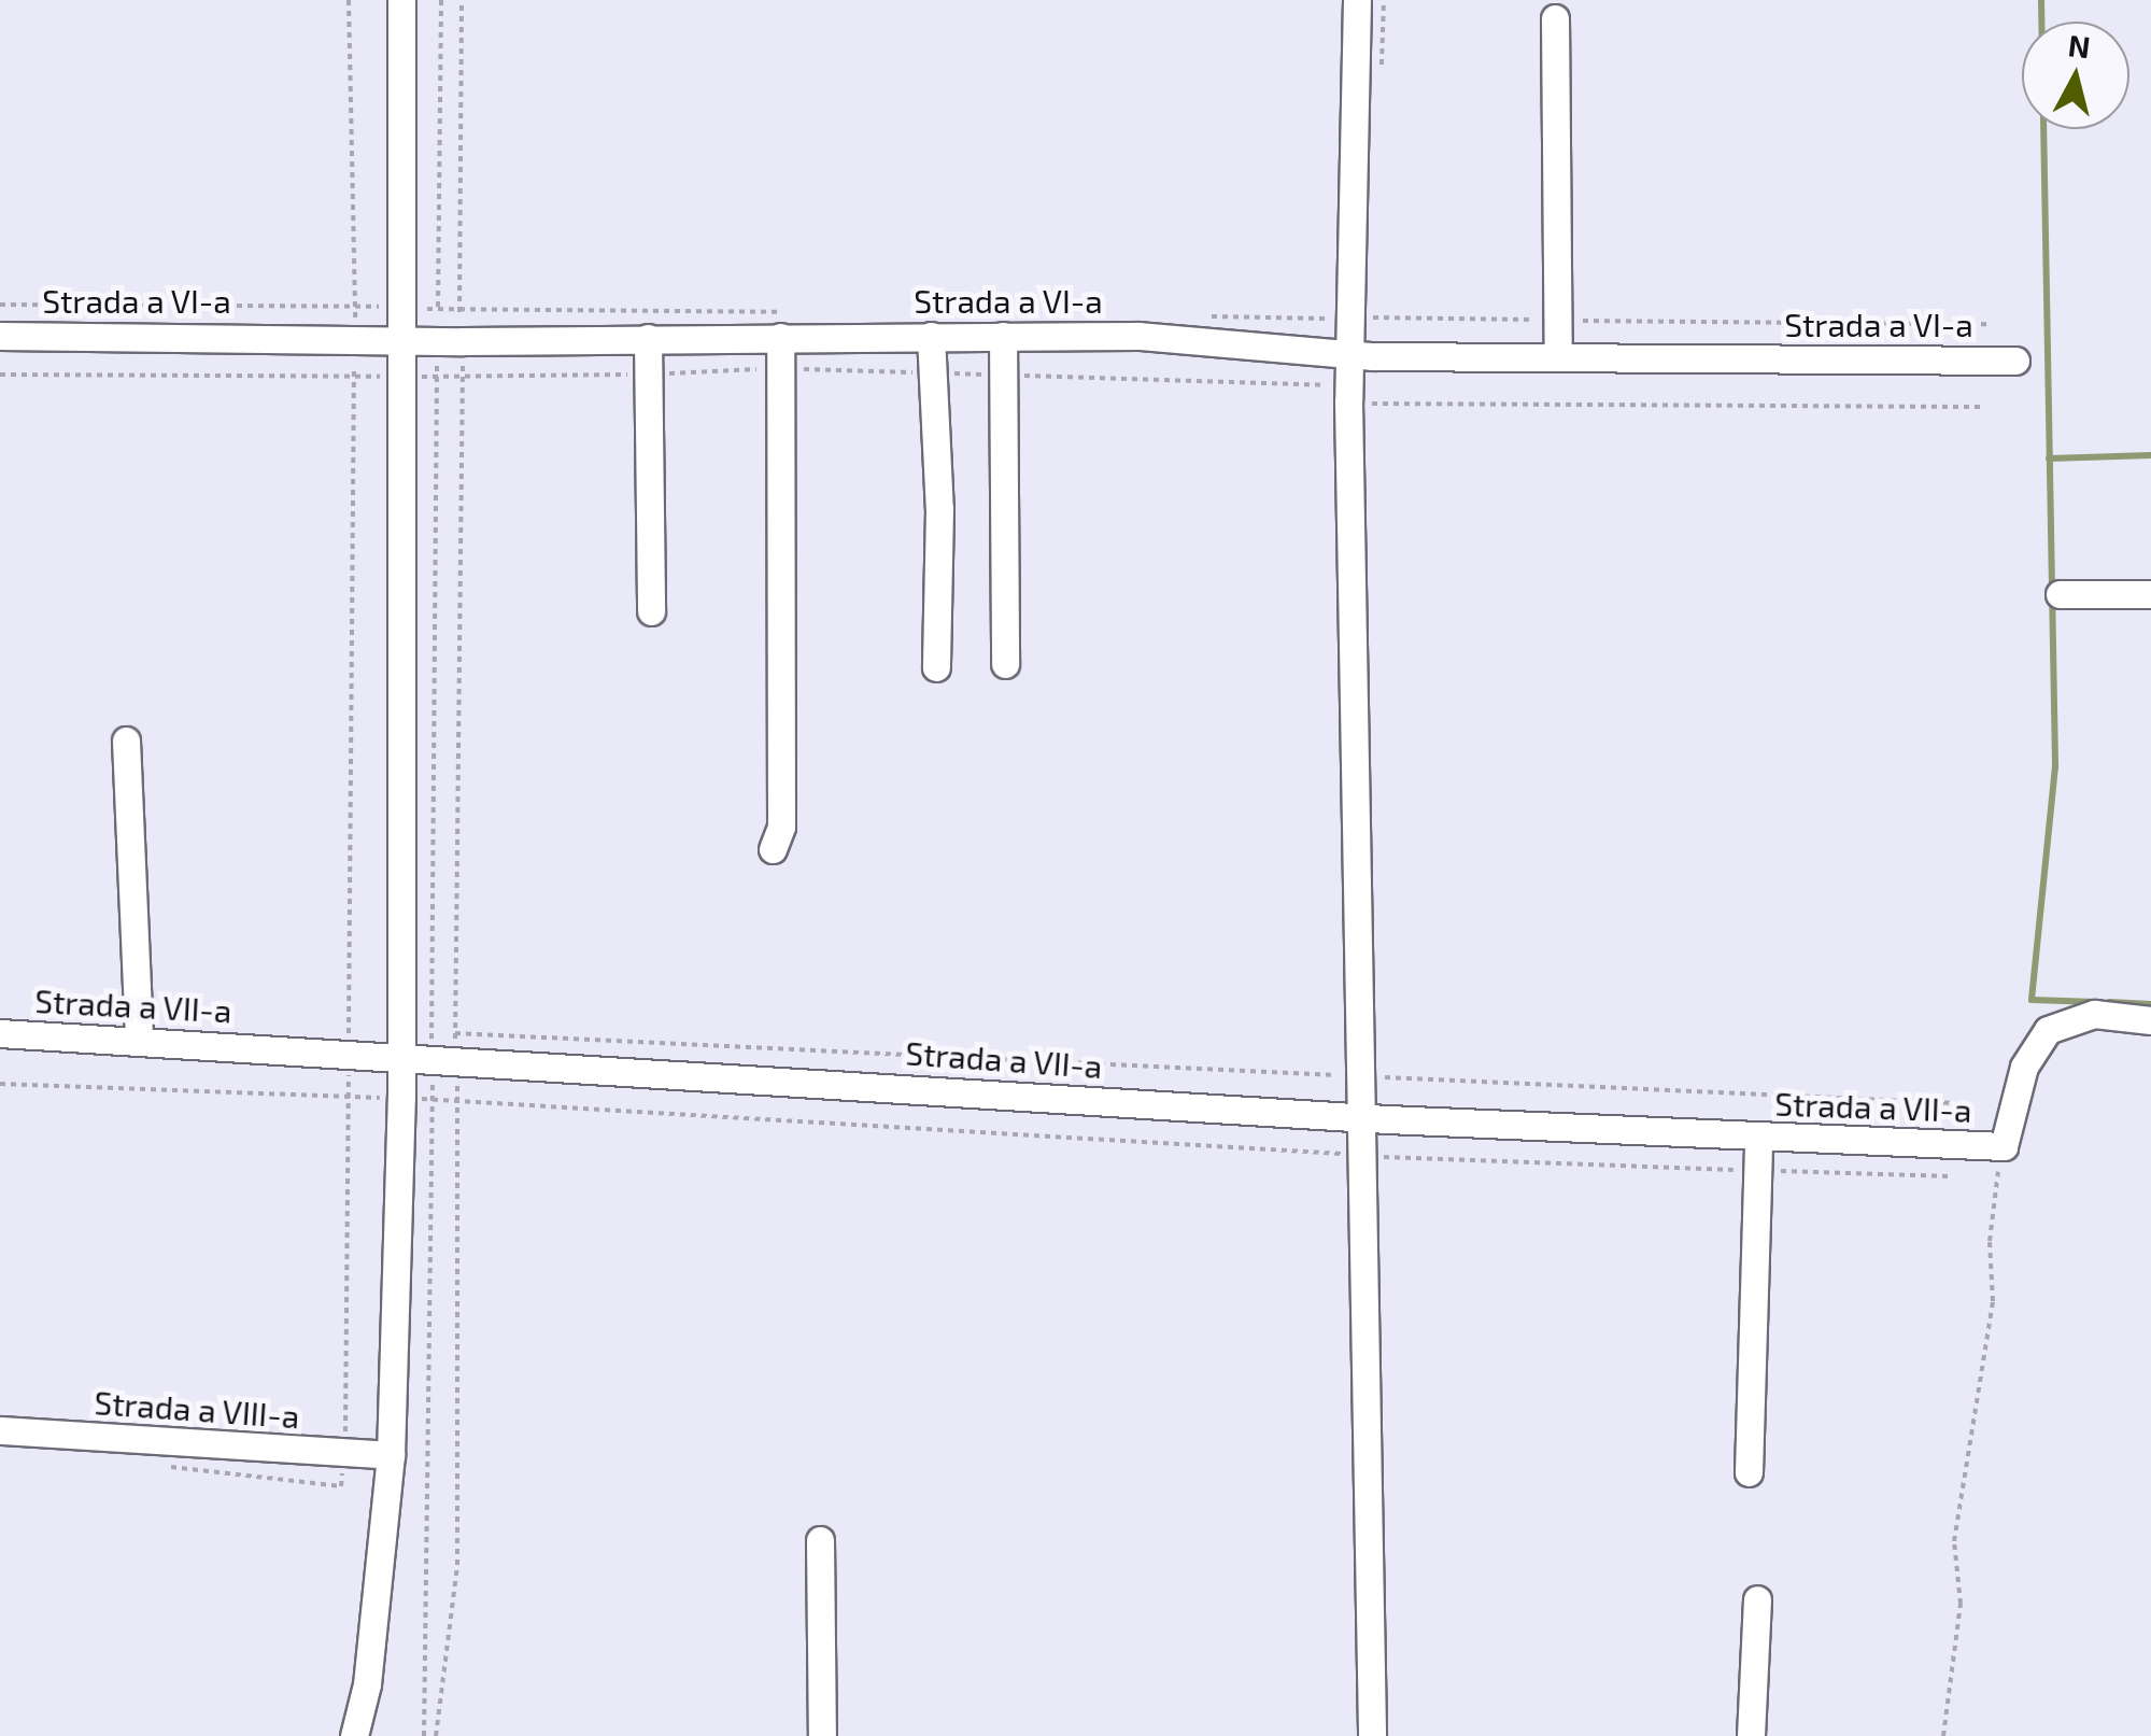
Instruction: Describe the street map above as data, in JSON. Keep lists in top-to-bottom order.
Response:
{
  "streets": {
    "street": ["Strada a VI-a", "Strada a VII-a", "Strada a VIII-a"]
  },
  "north": "top"
}
